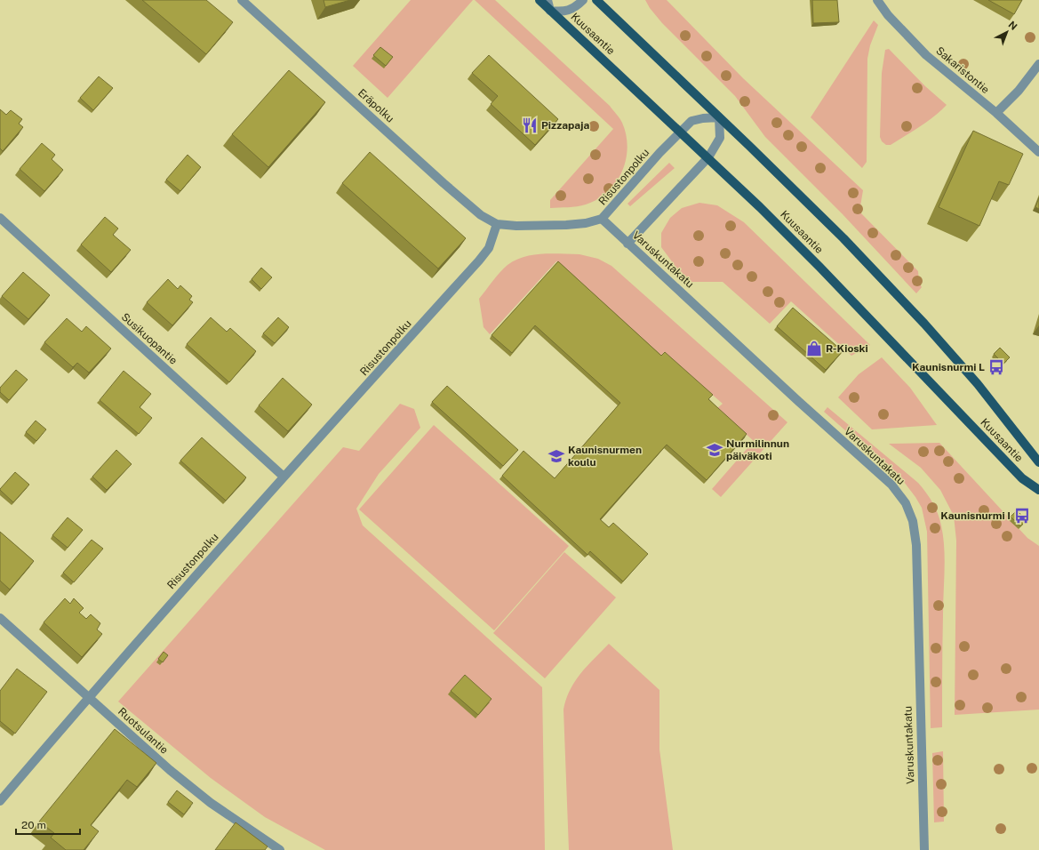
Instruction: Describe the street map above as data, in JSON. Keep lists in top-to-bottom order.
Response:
{
  "streets": {
    "main road": ["Kuusaantie"],
    "street": [
      "Sakaristontie",
      "Eräpolku",
      "Risustonpolku",
      "Varuskuntakatu",
      "Susikuopantie",
      "Ruotsulantie"
    ]
  },
  "crossings": [
    ["Kuusaantie", "Risustonpolku"],
    ["Eräpolku", "Risustonpolku"],
    ["Risustonpolku", "Varuskuntakatu"],
    ["Risustonpolku", "Susikuopantie"],
    ["Risustonpolku", "Ruotsulantie"]
  ],
  "places": {
    "restaurant": ["Pizzapaja"],
    "shop": ["R-Kioski"],
    "bus stop": ["Kaunisnurmi L", "Kaunisnurmi I"],
    "school or university": ["Nurmilinnun päiväkoti", "Kaunisnurmen koulu"]
  },
  "scale_bar": "20 m",
  "north": "top right"
}
